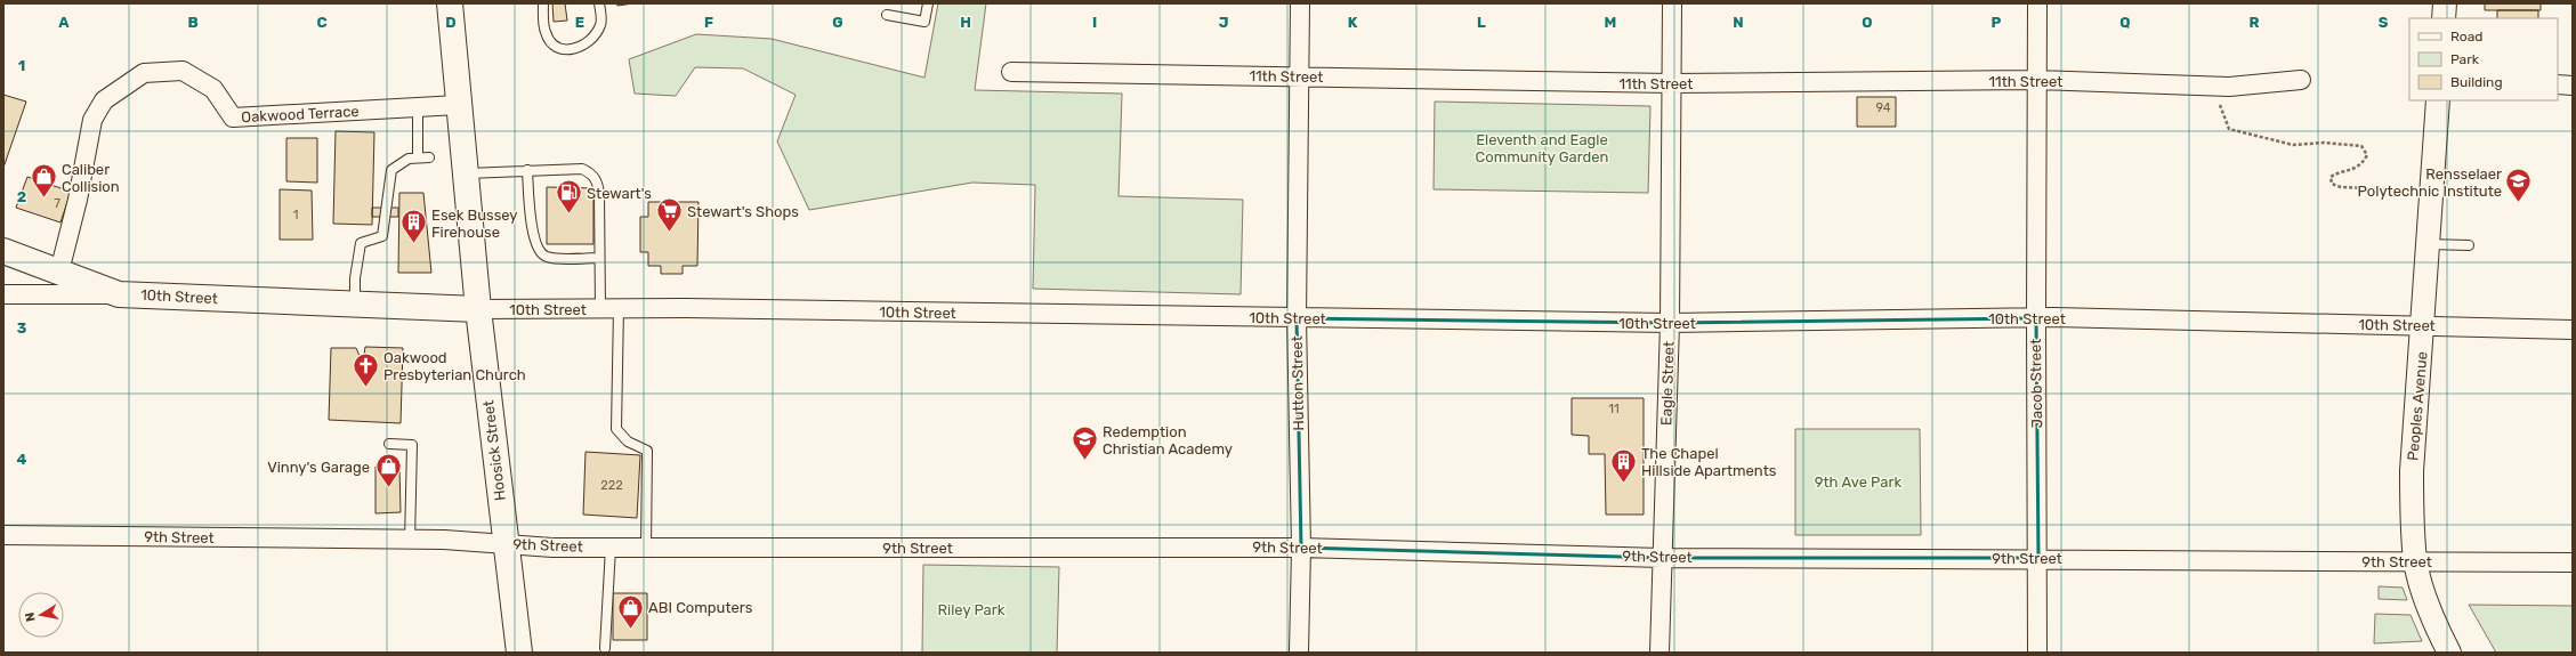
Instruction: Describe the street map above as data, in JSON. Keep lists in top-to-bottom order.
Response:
{
  "streets": {
    "main road": ["10th Street", "Hoosick Street"],
    "street": [
      "11th Street",
      "Oakwood Terrace",
      "Hutton Street",
      "Eagle Street",
      "Jacob Street",
      "Peoples Avenue",
      "9th Street"
    ]
  },
  "crossings": [
    ["11th Street", "Hutton Street"],
    ["11th Street", "Eagle Street"],
    ["11th Street", "Jacob Street"],
    ["Oakwood Terrace", "Hoosick Street"],
    ["10th Street", "Hutton Street"],
    ["10th Street", "Eagle Street"],
    ["10th Street", "Jacob Street"],
    ["10th Street", "Peoples Avenue"],
    ["10th Street", "Hoosick Street"],
    ["Hutton Street", "9th Street"],
    ["Eagle Street", "9th Street"],
    ["Jacob Street", "9th Street"],
    ["Peoples Avenue", "9th Street"],
    ["Hoosick Street", "9th Street"]
  ],
  "parks": ["Eleventh and Eagle Community Garden", "9th Ave Park", "Riley Park"],
  "places": {
    "shop": ["Caliber Collision", "Vinny's Garage", "ABI Computers"],
    "school or university": ["Rensselaer Polytechnic Institute", "Redemption Christian Academy"],
    "fuel station": ["Stewart's"],
    "supermarket": ["Stewart's Shops"],
    "building": ["Esek Bussey Firehouse", "The Chapel Hillside Apartments"],
    "church": ["Oakwood Presbyterian Church"]
  },
  "house_numbers": [
    "94",
    "7",
    "1",
    "11",
    "222"
  ],
  "legend": ["Road", "Park", "Building"],
  "north": "left",
  "grid": {
    "columns": [
      "A",
      "B",
      "C",
      "D",
      "E",
      "F",
      "G",
      "H",
      "I",
      "J",
      "K",
      "L",
      "M",
      "N",
      "O",
      "P",
      "Q",
      "R",
      "S"
    ],
    "rows": [
      "1",
      "2",
      "3",
      "4"
    ]
  }
}
